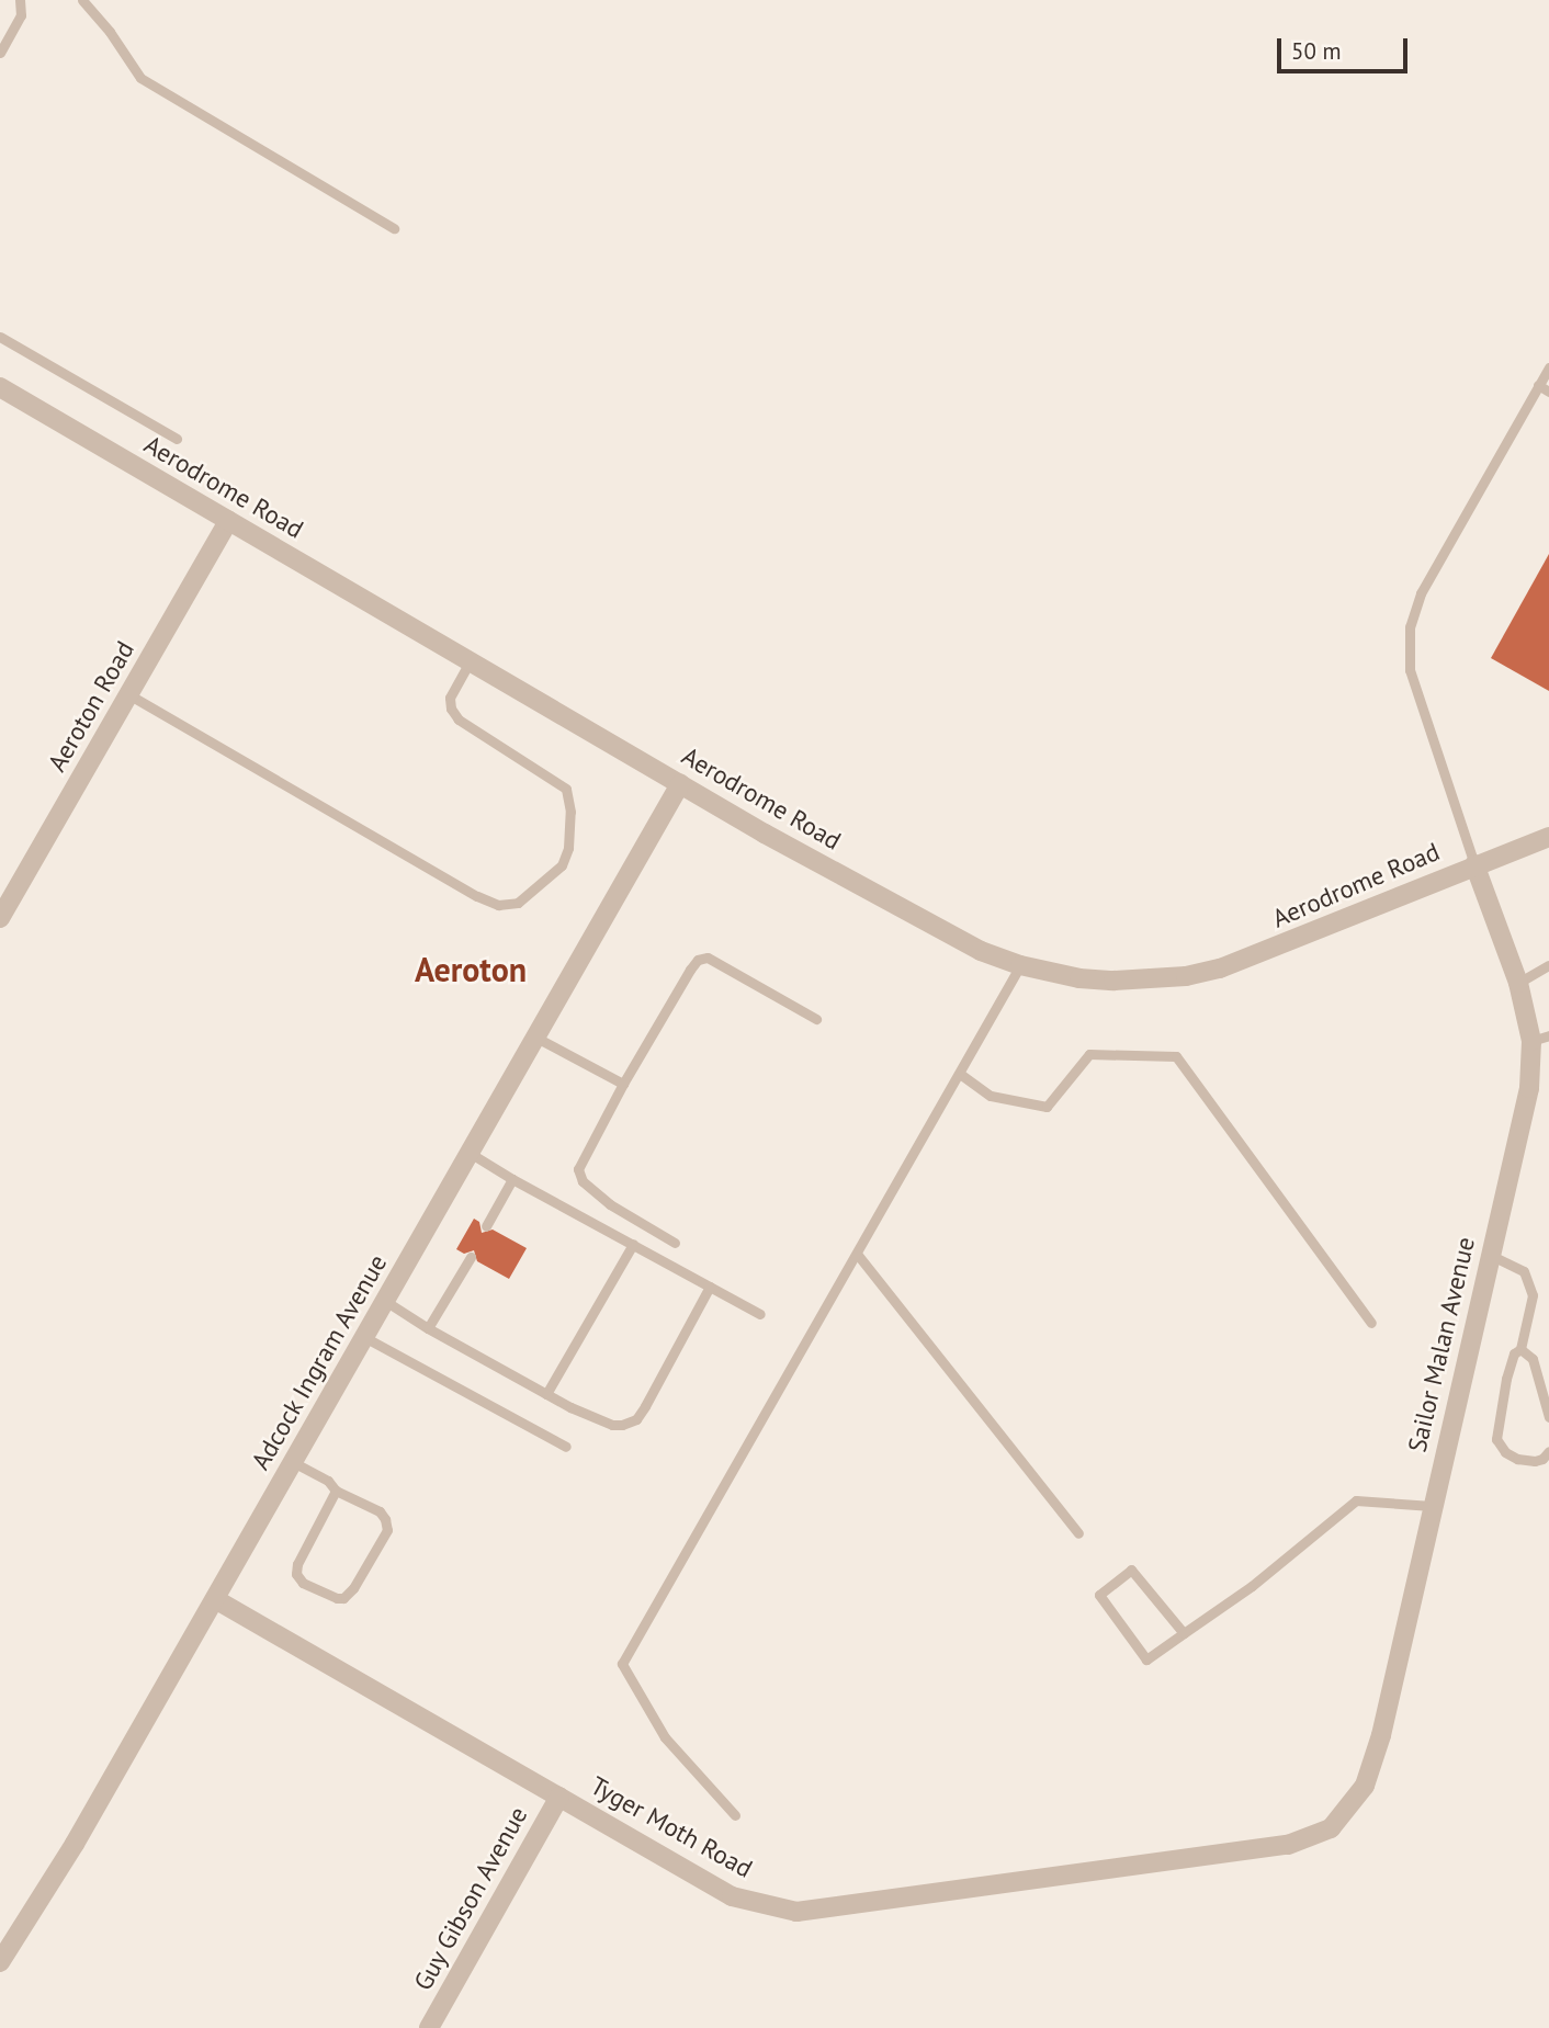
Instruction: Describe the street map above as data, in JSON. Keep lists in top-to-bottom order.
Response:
{
  "streets": {
    "street": [
      "Aerodrome Road",
      "Aeroton Road",
      "Sailor Malan Avenue",
      "Adcock Ingram Avenue",
      "Tyger Moth Road",
      "Guy Gibson Avenue"
    ]
  },
  "crossings": [
    ["Aerodrome Road", "Aeroton Road"],
    ["Aerodrome Road", "Sailor Malan Avenue"],
    ["Aerodrome Road", "Adcock Ingram Avenue"],
    ["Sailor Malan Avenue", "Tyger Moth Road"],
    ["Adcock Ingram Avenue", "Tyger Moth Road"],
    ["Tyger Moth Road", "Guy Gibson Avenue"]
  ],
  "districts": ["Aeroton"],
  "scale_bar": "50 m"
}
